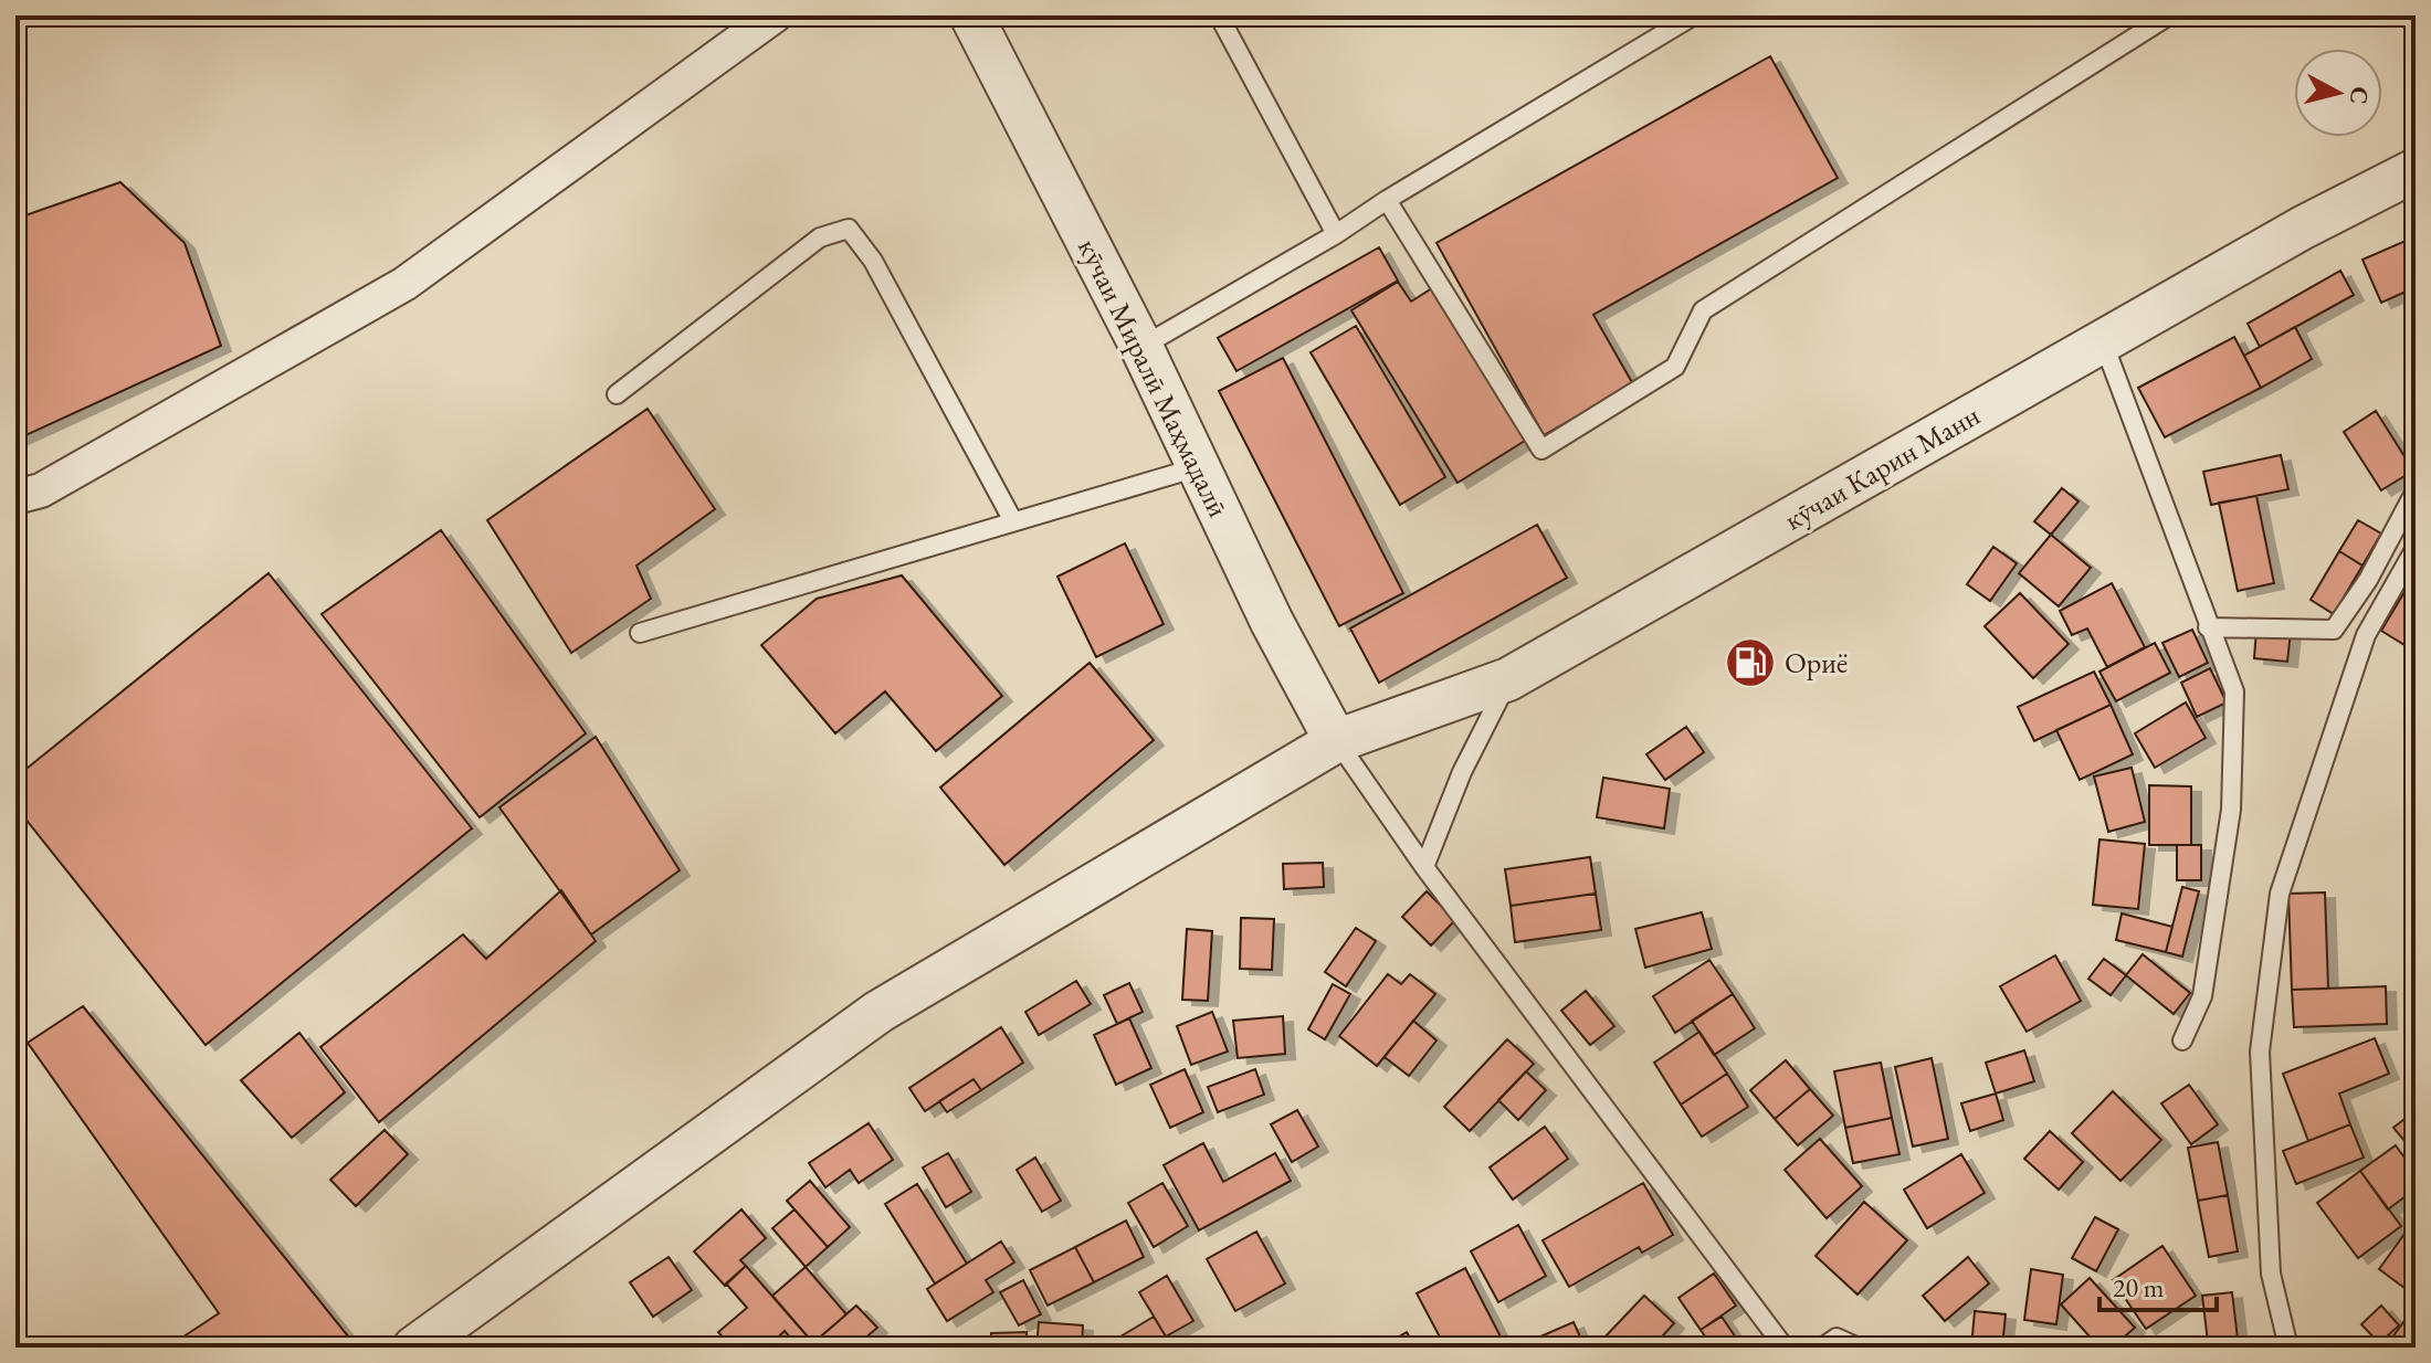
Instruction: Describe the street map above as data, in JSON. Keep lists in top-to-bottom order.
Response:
{
  "streets": {
    "street": ["кӯчаи Миралӣ Маҳмадалӣ", "кӯчаи Карин Манн"]
  },
  "crossings": [
    ["кӯчаи Миралӣ Маҳмадалӣ", "кӯчаи Карин Манн"]
  ],
  "places": {
    "fuel station": ["Ориё"]
  },
  "scale_bar": "20 m",
  "north": "right"
}
